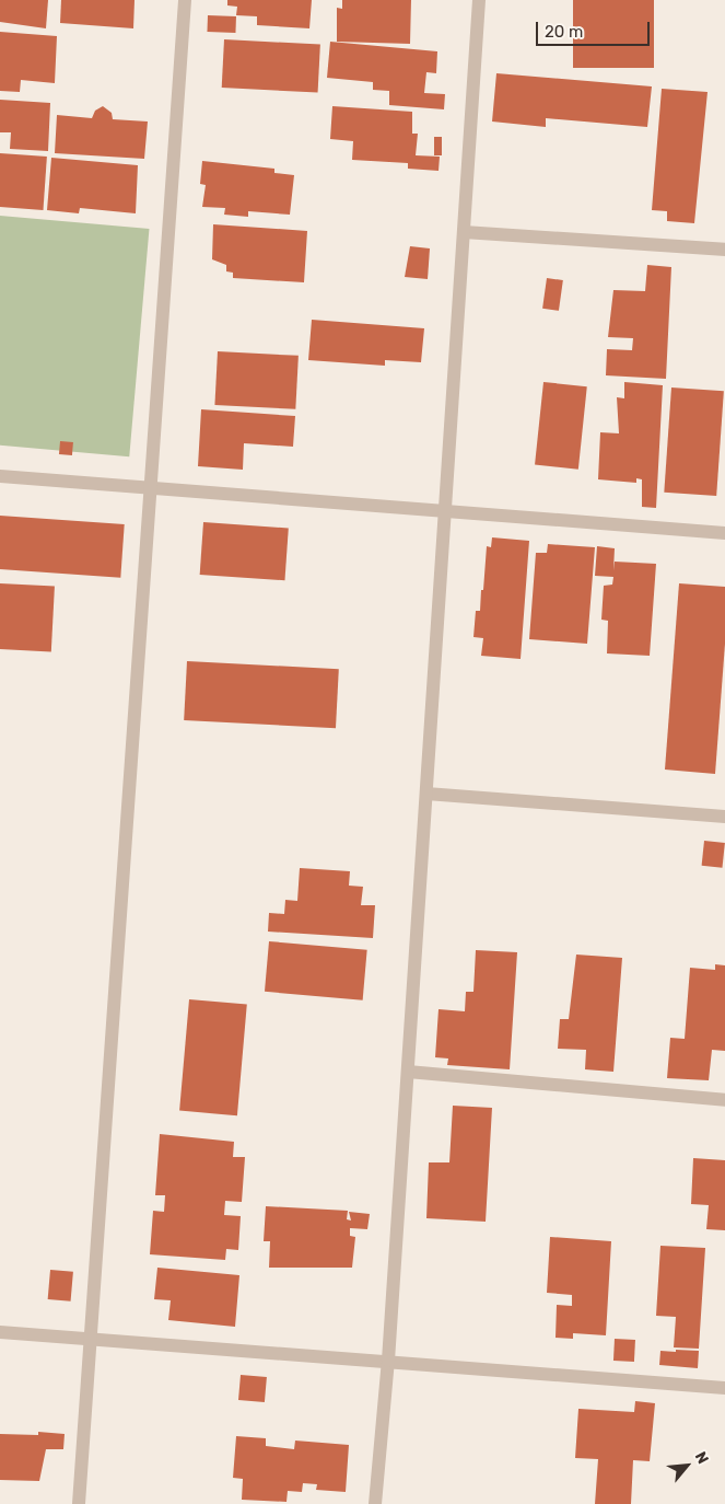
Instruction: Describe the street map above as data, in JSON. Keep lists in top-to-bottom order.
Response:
{
  "scale_bar": "20 m",
  "north": "top right"
}
